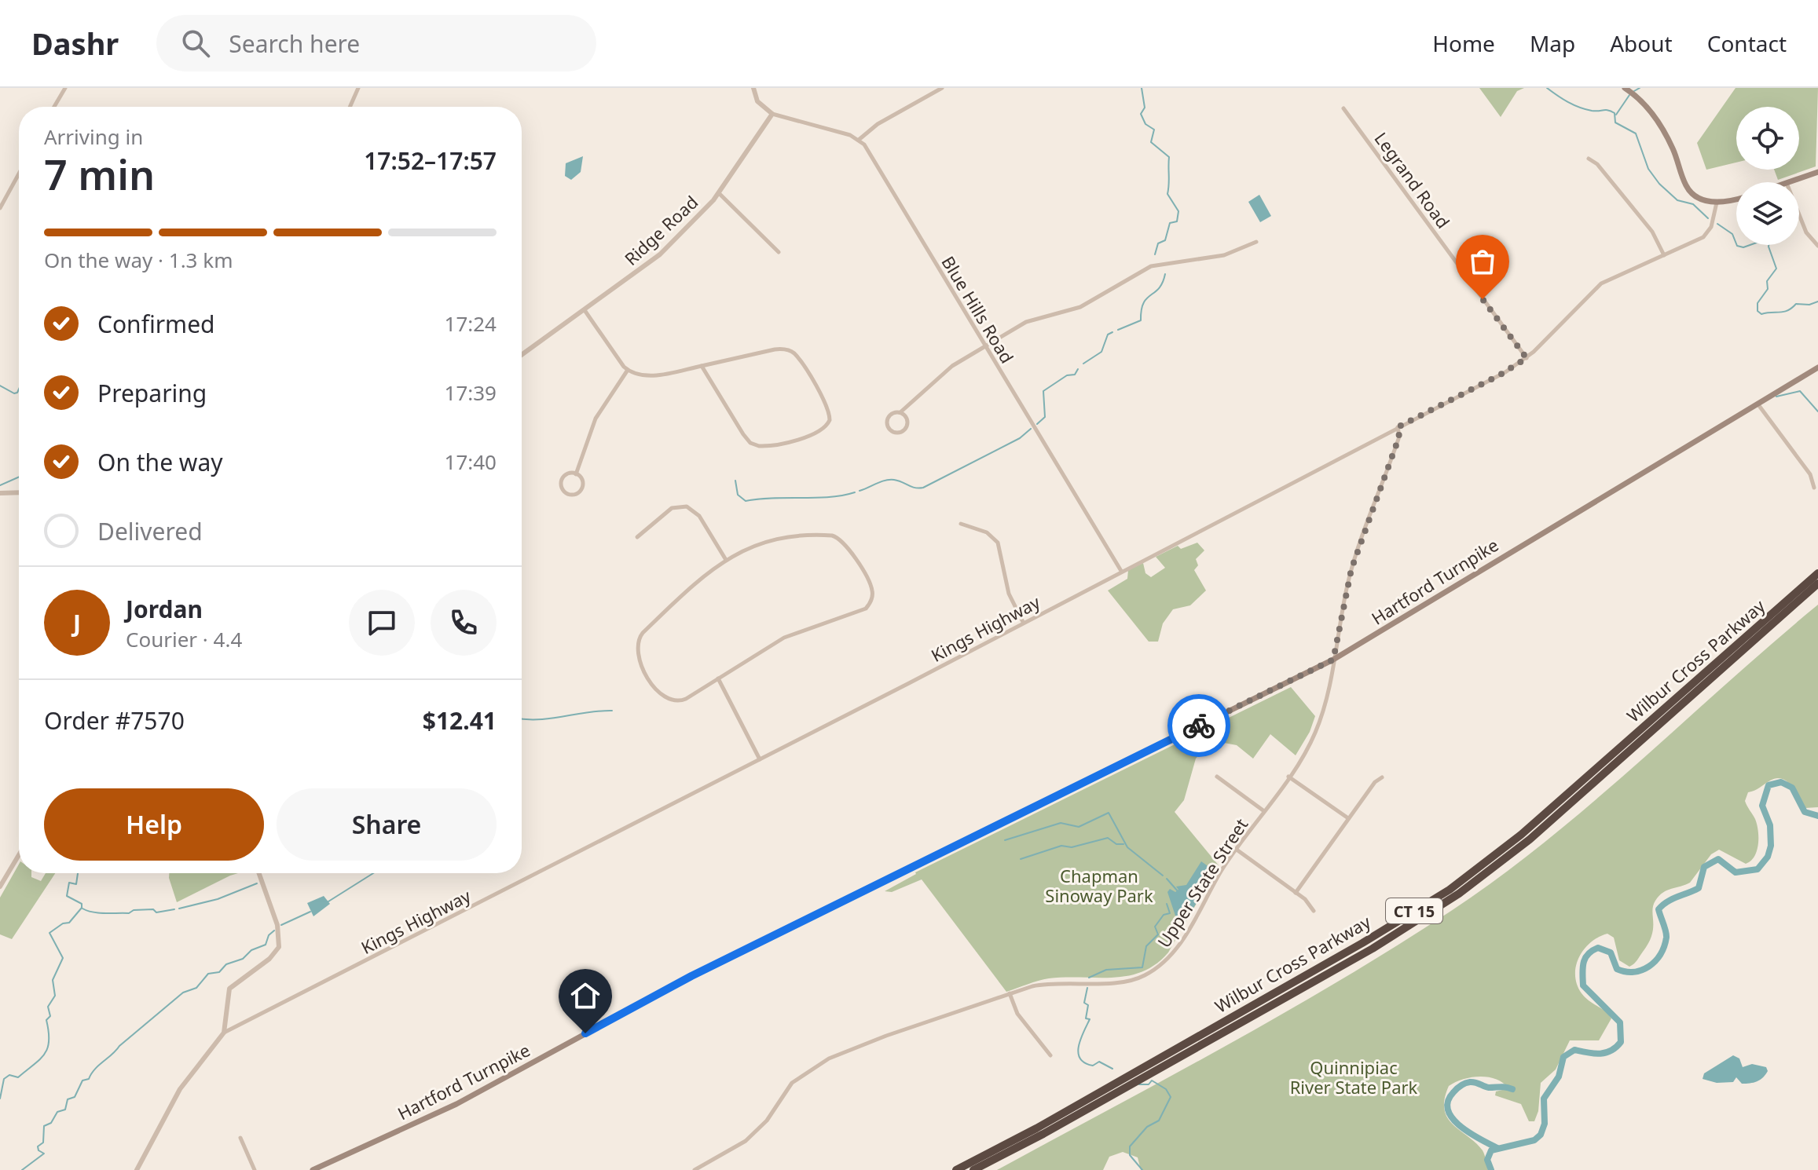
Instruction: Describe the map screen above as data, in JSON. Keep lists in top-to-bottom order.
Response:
{
  "streets": {
    "highway": ["Wilbur Cross Parkway", "CT 15"],
    "main road": ["Hartford Turnpike"],
    "street": [
      "Legrand Road",
      "Ridge Road",
      "Blue Hills Road",
      "Kings Highway",
      "Upper State Street"
    ]
  },
  "crossings": [
    ["Legrand Road", "Kings Highway"],
    ["Blue Hills Road", "Kings Highway"],
    ["Hartford Turnpike", "Upper State Street"],
    ["Kings Highway", "Upper State Street"]
  ],
  "parks": ["Chapman Sinoway Park", "Quinnipiac River State Park"],
  "page": {
    "header": "Dashr",
    "search": "Search here",
    "nav": [
      "Home",
      "Map",
      "About",
      "Contact"
    ],
    "heading": ["7 min", "Arriving in", "17:52–17:57"],
    "panel": [
      "Jordan",
      "Courier · 4.4",
      "Order #7570",
      "$12.41"
    ],
    "bar": "On the way · 1.3 km",
    "list": [
      ["Confirmed", "17:24"],
      ["Preparing", "17:39"],
      ["On the way", "17:40"],
      "Delivered"
    ],
    "round": "J",
    "buttons": ["Help", "Share"]
  }
}
